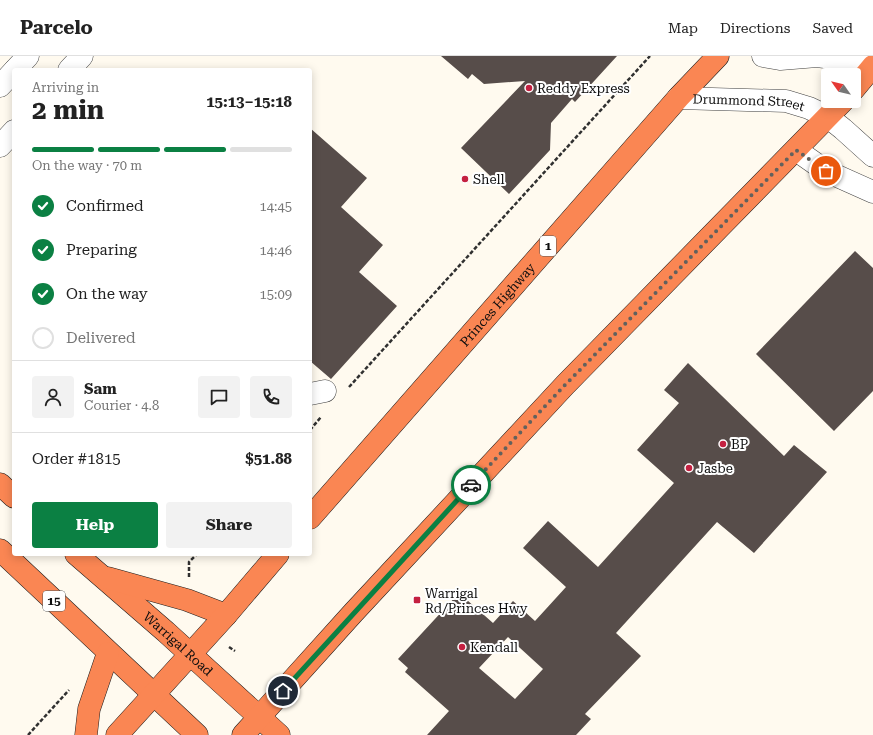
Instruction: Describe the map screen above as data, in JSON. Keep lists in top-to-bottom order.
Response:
{
  "streets": {
    "highway": [
      "1",
      "Princes Highway",
      "15",
      "Warrigal Road"
    ],
    "street": ["Drummond Street"]
  },
  "crossings": [
    ["Drummond Street", "Princes Highway"]
  ],
  "places": {
    "other": [
      "Reddy Express",
      "Shell",
      "BP",
      "Jasbe",
      "Kendall"
    ],
    "transit": ["Warrigal Rd/Princes Hwy"]
  },
  "north": "top left",
  "page": {
    "header": "Parcelo",
    "nav": ["Map", "Directions", "Saved"],
    "heading": ["2 min", "Arriving in", "15:13–15:18"],
    "panel": [
      "Sam",
      "Courier · 4.8",
      "Order #1815",
      "$51.88"
    ],
    "bar": "On the way · 70 m",
    "list": [
      ["Confirmed", "14:45"],
      ["Preparing", "14:46"],
      ["On the way", "15:09"],
      "Delivered"
    ],
    "buttons": ["Help", "Share"]
  }
}
